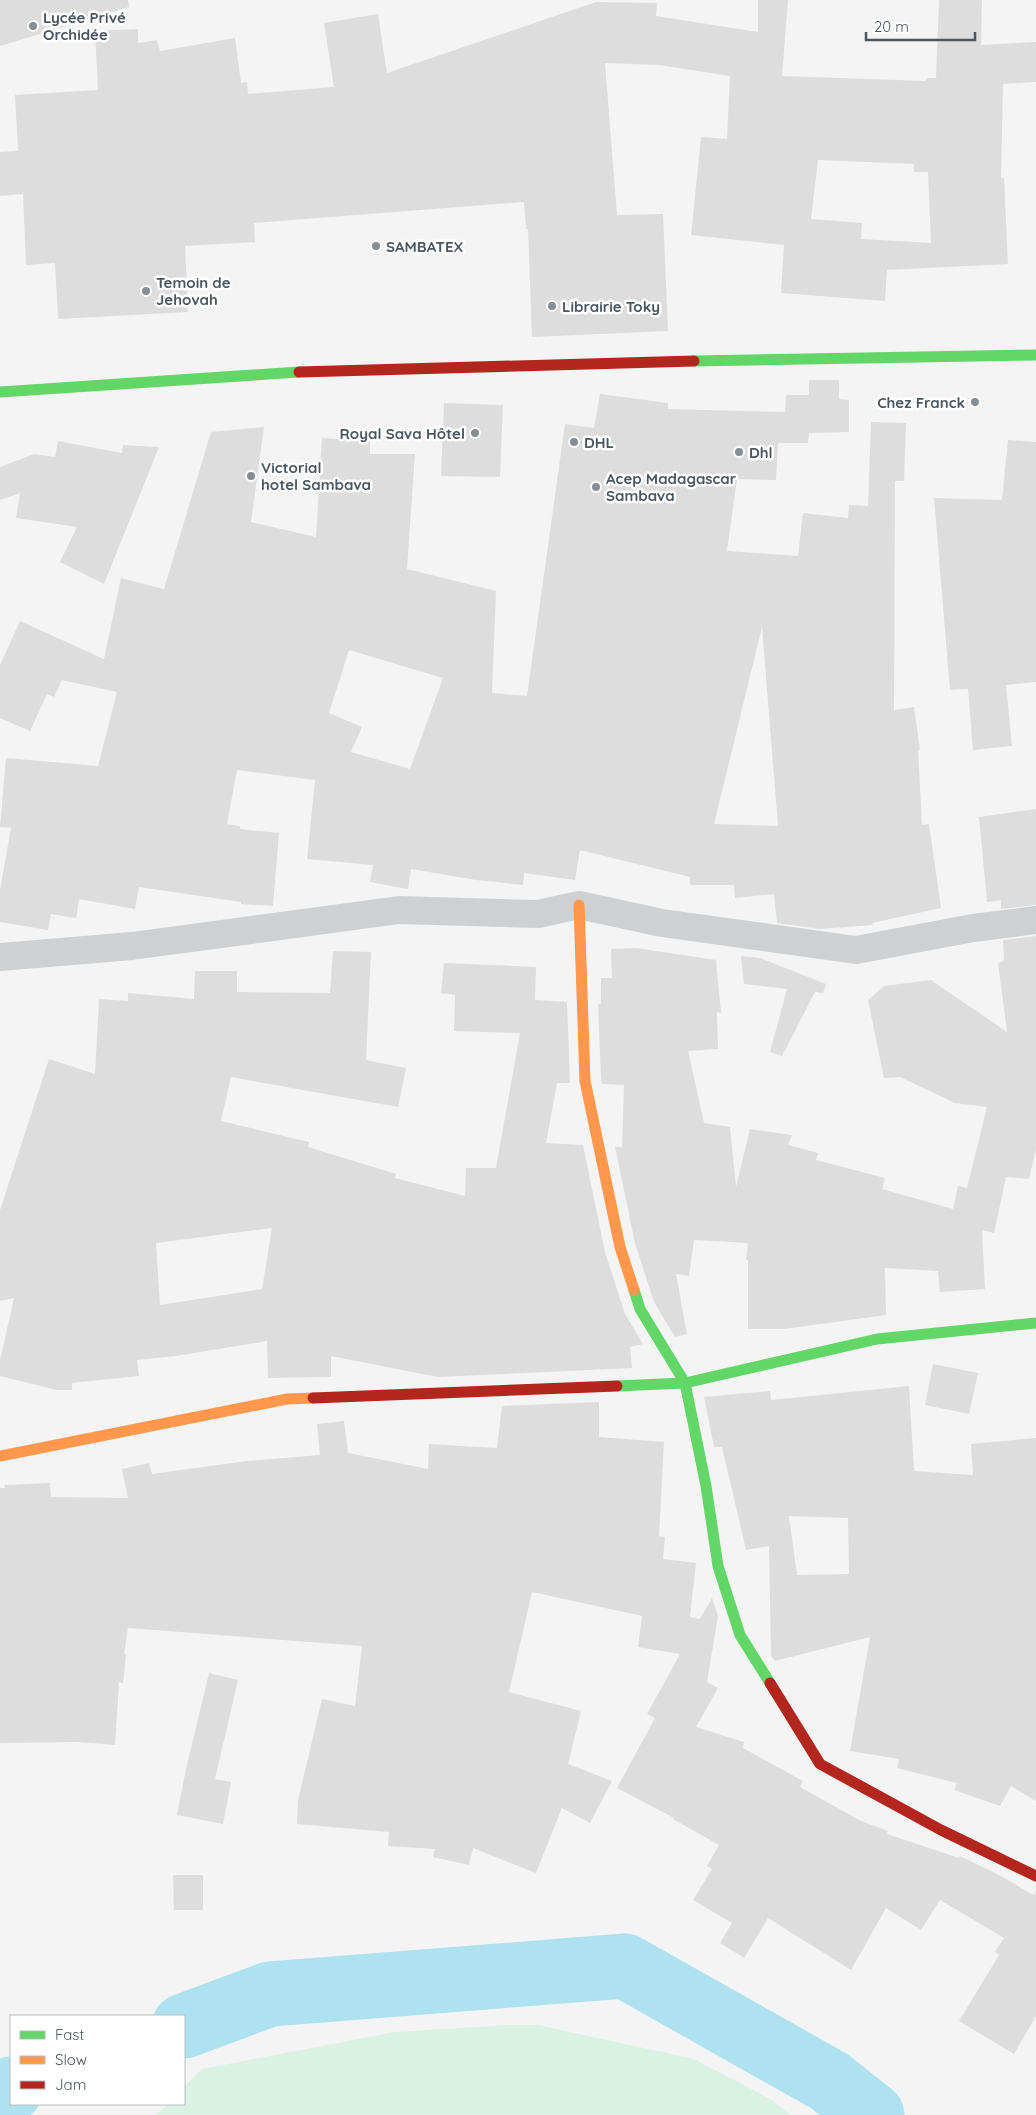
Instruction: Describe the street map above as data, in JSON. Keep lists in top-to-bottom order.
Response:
{
  "places": [
    "Lycée Privé Orchidée",
    "SAMBATEX",
    "Temoin de Jehovah",
    "Librairie Toky",
    "Chez Franck",
    "Royal Sava Hôtel",
    "DHL",
    "Dhl",
    "Victorial hotel Sambava",
    "Acep Madagascar Sambava"
  ],
  "legend": ["Fast", "Slow", "Jam"],
  "scale_bar": "20 m"
}
